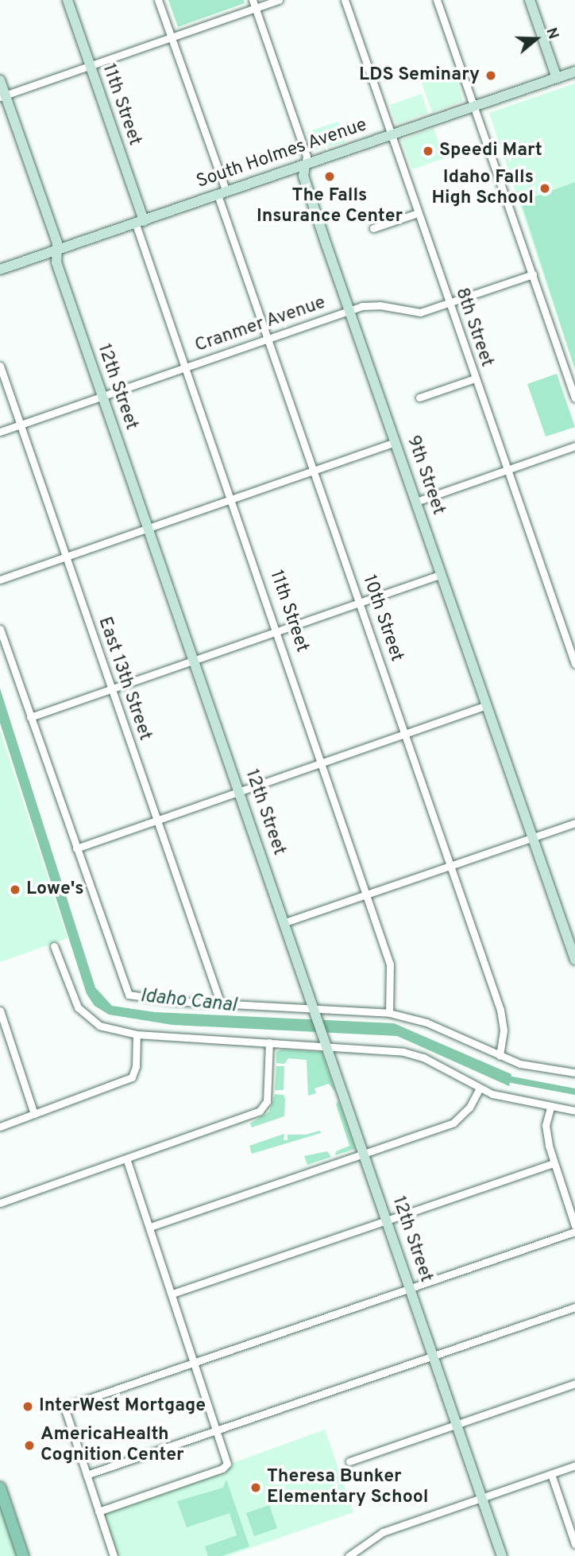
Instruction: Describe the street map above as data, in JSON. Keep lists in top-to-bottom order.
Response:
{
  "streets": {
    "street": [
      "11th Street",
      "South Holmes Avenue",
      "Cranmer Avenue",
      "8th Street",
      "12th Street",
      "9th Street",
      "10th Street",
      "East 13th Street"
    ]
  },
  "crossings": [
    ["11th Street", "South Holmes Avenue"],
    ["11th Street", "Cranmer Avenue"],
    ["South Holmes Avenue", "8th Street"],
    ["South Holmes Avenue", "12th Street"],
    ["South Holmes Avenue", "9th Street"],
    ["South Holmes Avenue", "10th Street"],
    ["Cranmer Avenue", "8th Street"],
    ["Cranmer Avenue", "12th Street"],
    ["Cranmer Avenue", "9th Street"],
    ["Cranmer Avenue", "10th Street"],
    ["Cranmer Avenue", "East 13th Street"]
  ],
  "water": ["Idaho Canal"],
  "places": [
    "LDS Seminary",
    "Speedi Mart",
    "The Falls Insurance Center",
    "Idaho Falls High School",
    "Lowe's",
    "InterWest Mortgage",
    "AmericaHealth Cognition Center",
    "Theresa Bunker Elementary School"
  ],
  "north": "right"
}
